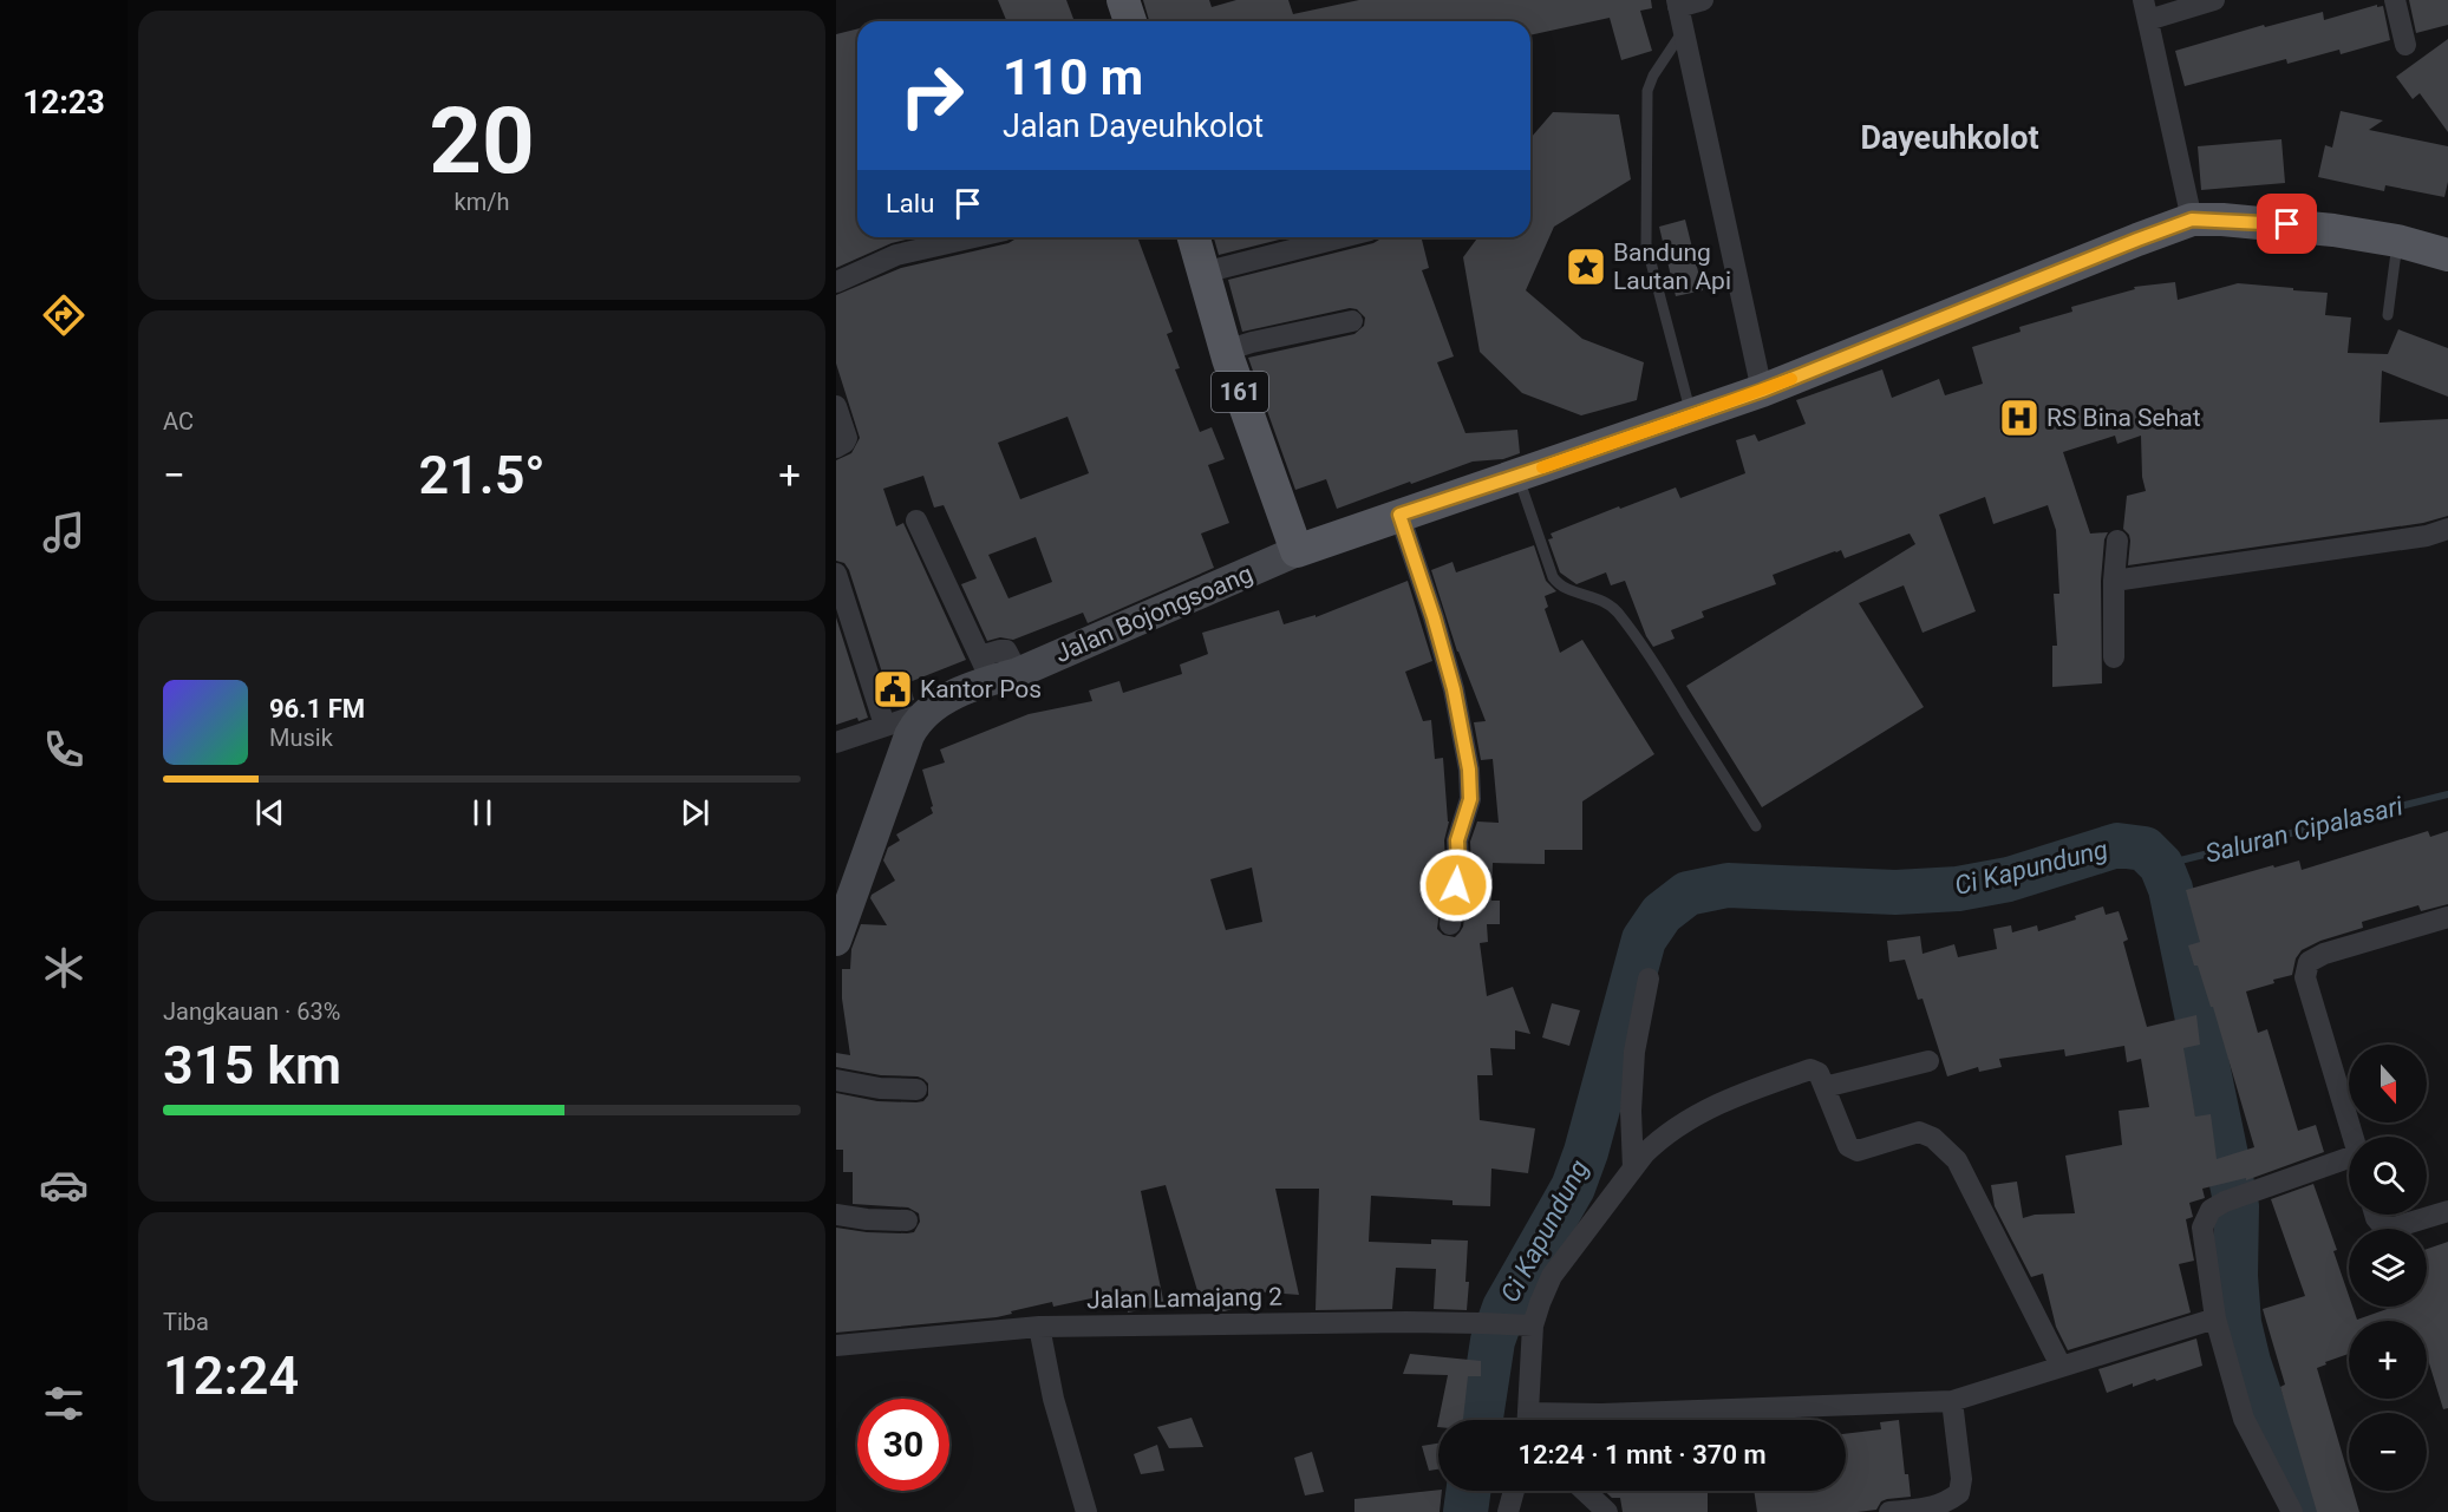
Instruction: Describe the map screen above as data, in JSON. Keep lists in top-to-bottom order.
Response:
{
  "streets": {
    "main road": ["161", "Jalan Bojongsoang"],
    "street": ["Jalan Lamajang 2"]
  },
  "crossings": [
    ["161", "Jalan Bojongsoang"]
  ],
  "districts": ["Dayeuhkolot"],
  "water": ["Saluran Cipalasari", "Ci Kapundung"],
  "places": {
    "place": ["Bandung Lautan Api"],
    "hospital": ["RS Bina Sehat"],
    "public building": ["Kantor Pos"]
  },
  "north": "bottom",
  "page": {
    "tabs": "12:23",
    "tile": [
      ["20", "km/h"],
      "AC",
      ["Jangkauan · 63%", "315 km"],
      ["Tiba", "12:24"]
    ],
    "turn": ["110 m", "Jalan Dayeuhkolot"],
    "then": "Lalu",
    "heat": ["−", "21.5°", "+"],
    "song": ["96.1 FM", "Musik"],
    "map_buttons": ["+", "−"],
    "limit": "30",
    "trip": "12:24 · 1 mnt · 370 m"
  }
}
